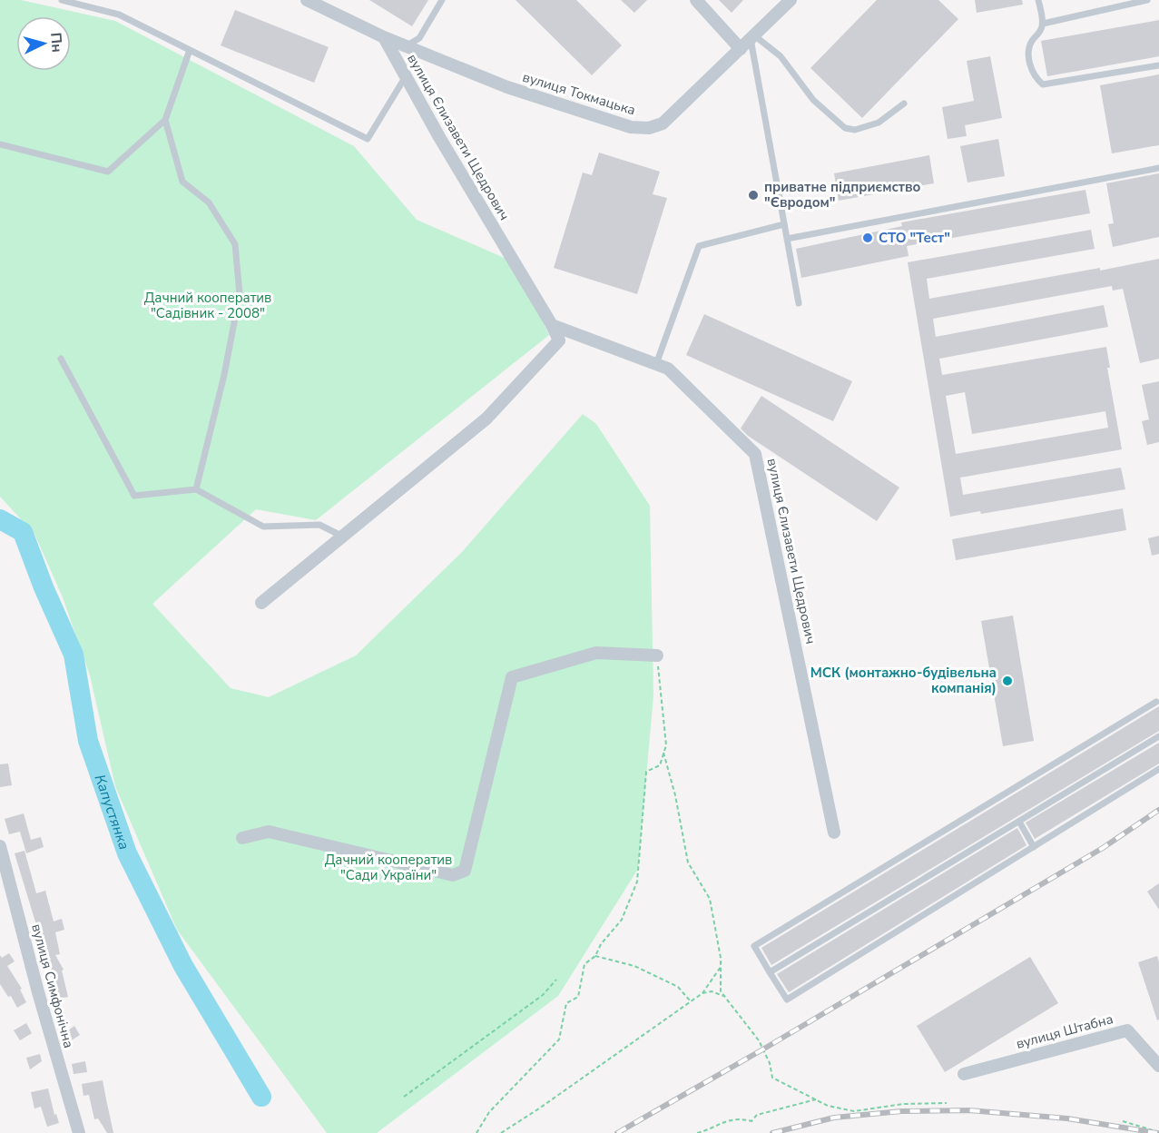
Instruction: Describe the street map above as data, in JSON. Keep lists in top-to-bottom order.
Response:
{
  "streets": {
    "street": [
      "вулиця Токмацька",
      "вулиця Єлизавети Щедрович",
      "вулиця Симфонічна",
      "вулиця Штабна"
    ]
  },
  "crossings": [
    ["вулиця Токмацька", "вулиця Єлизавети Щедрович"]
  ],
  "water": ["Капустянка"],
  "parks": ["Дачний кооператив \"Садівник - 2008\"", "Дачний кооператив \"Сади України\""],
  "places": ["приватне підприємство \"Євродом\"", "СТО \"Тест\"", "МСК (монтажно-будівельна компанія)"],
  "north": "right"
}
